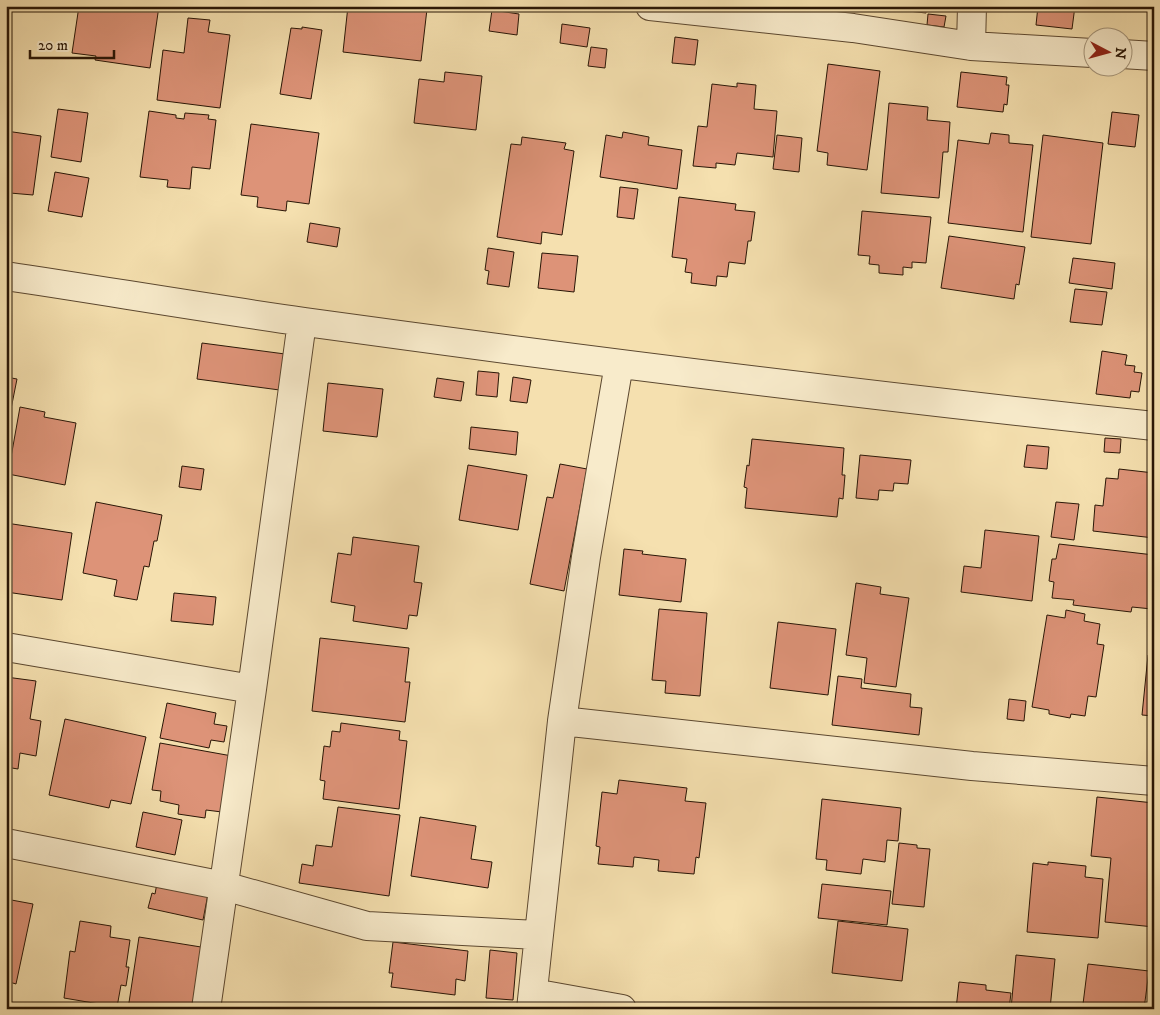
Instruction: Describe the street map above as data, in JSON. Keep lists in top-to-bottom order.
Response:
{
  "scale_bar": "20 m",
  "north": "right"
}
